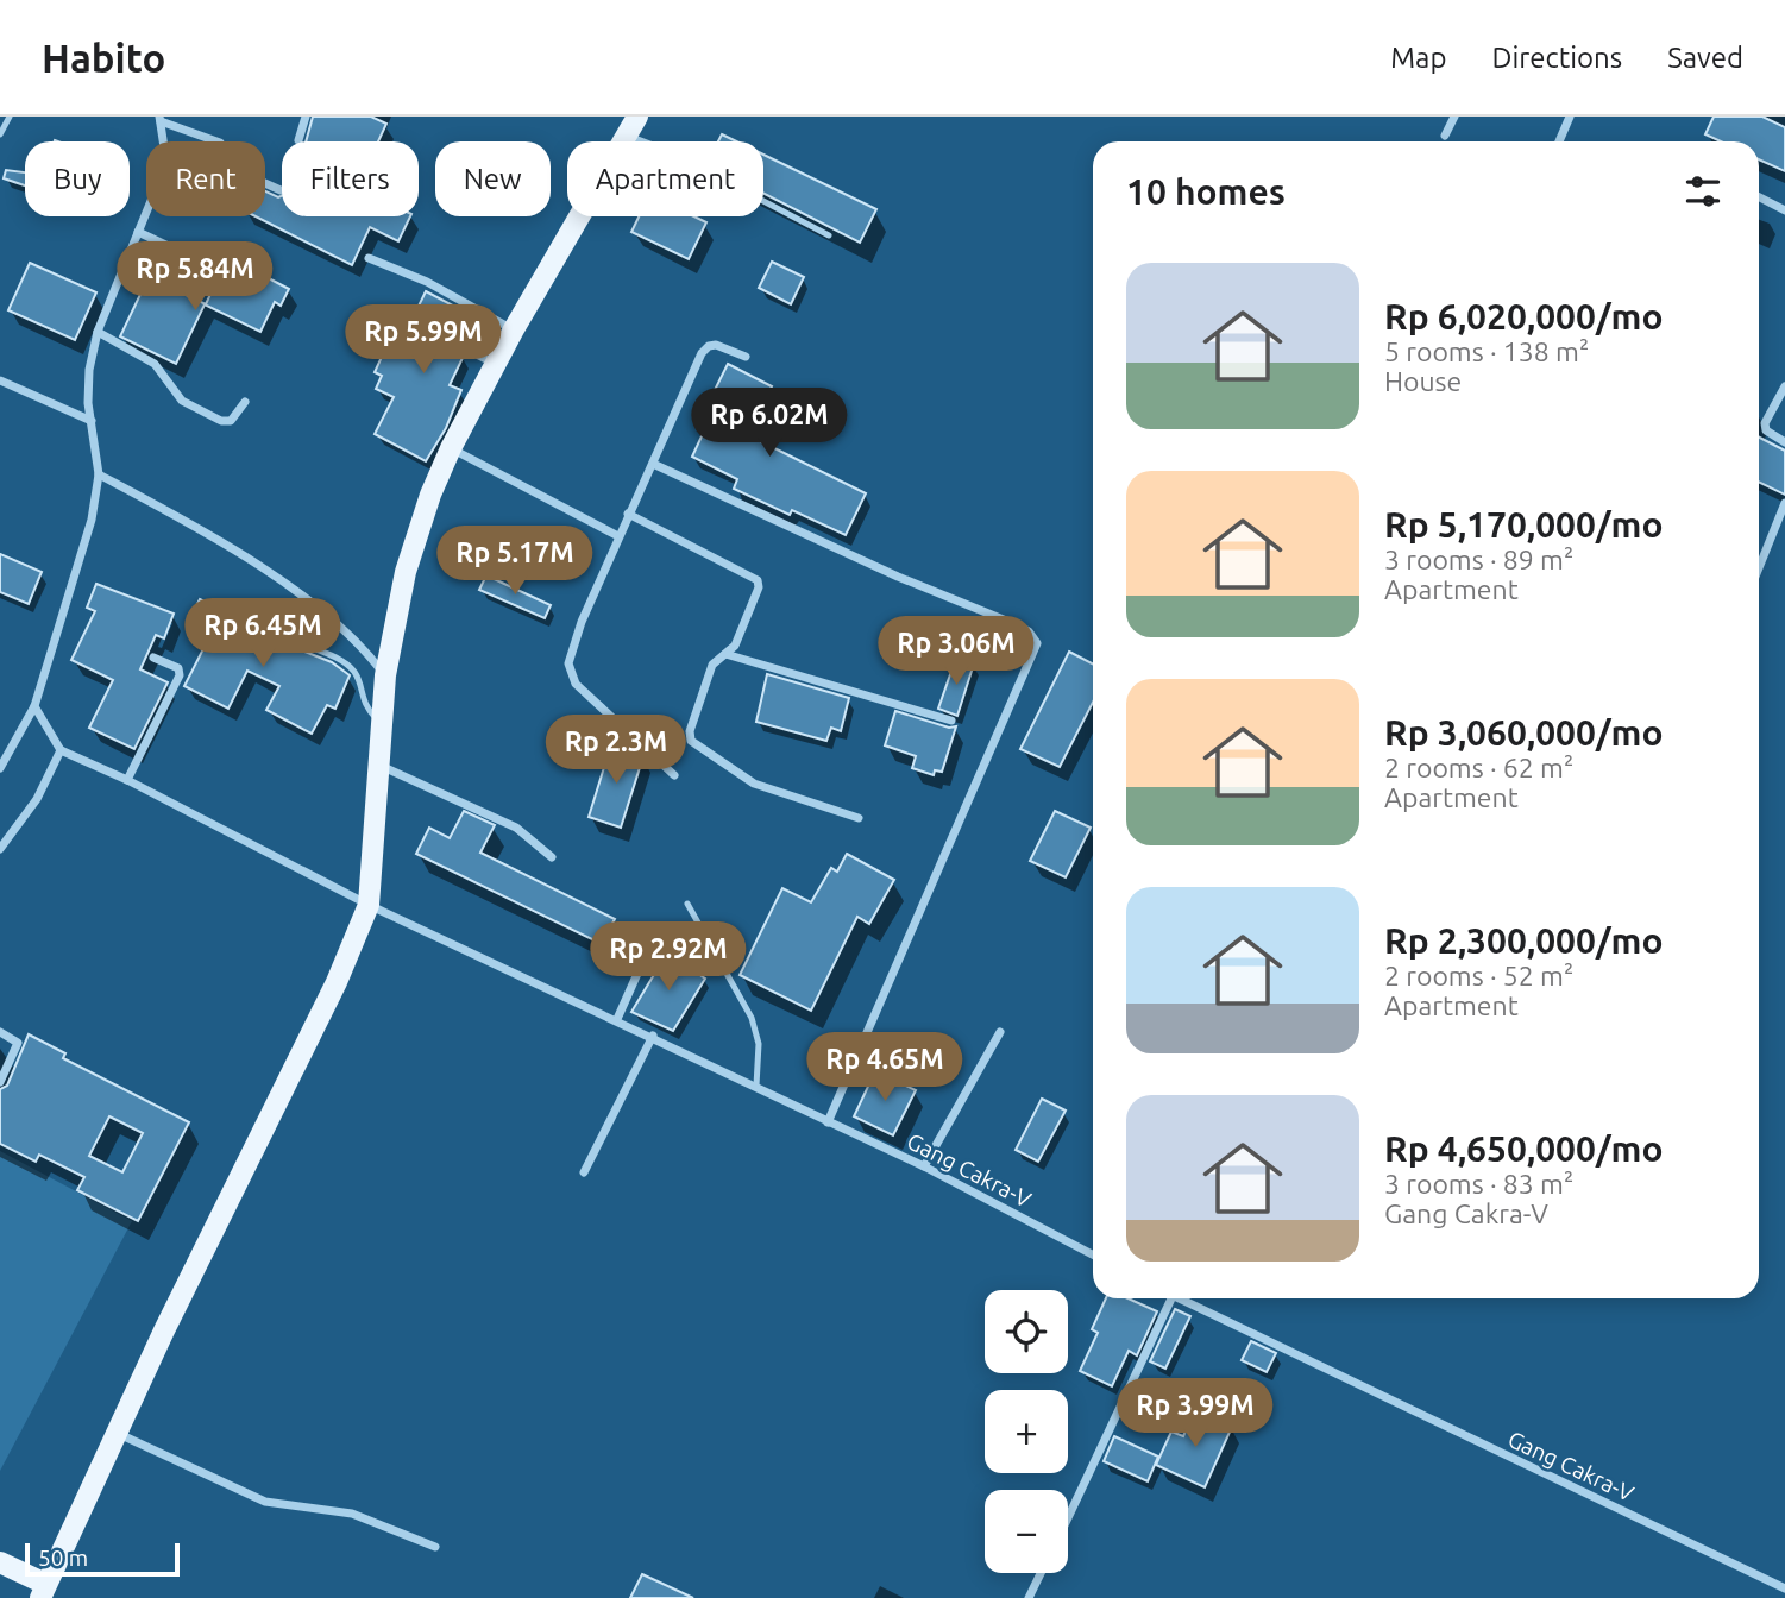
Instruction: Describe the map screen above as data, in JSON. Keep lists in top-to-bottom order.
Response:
{
  "streets": {
    "street": ["Gang Cakra-V"]
  },
  "scale_bar": "50 m",
  "page": {
    "header": "Habito",
    "nav": ["Map", "Directions", "Saved"],
    "chip": [
      "Buy",
      "Rent",
      "Filters",
      "New",
      "Apartment"
    ],
    "heading": "10 homes",
    "price": [
      "Rp 5.84M",
      "Rp 5.99M",
      "Rp 6.02M",
      "Rp 5.17M",
      "Rp 6.45M",
      "Rp 3.06M",
      "Rp 2.3M",
      "Rp 2.92M",
      "Rp 4.65M",
      "Rp 3.99M"
    ],
    "list": [
      {
        "name": "Rp 6,020,000/mo",
        "note": "5 rooms · 138 m² · House"
      },
      {
        "name": "Rp 5,170,000/mo",
        "note": "3 rooms · 89 m² · Apartment"
      },
      {
        "name": "Rp 3,060,000/mo",
        "note": "2 rooms · 62 m² · Apartment"
      },
      {
        "name": "Rp 2,300,000/mo",
        "note": "2 rooms · 52 m² · Apartment"
      },
      {
        "name": "Rp 4,650,000/mo",
        "note": "3 rooms · 83 m² · Gang Cakra-V"
      }
    ],
    "map_buttons": ["+", "−"],
    "scale": "50 m"
  }
}
